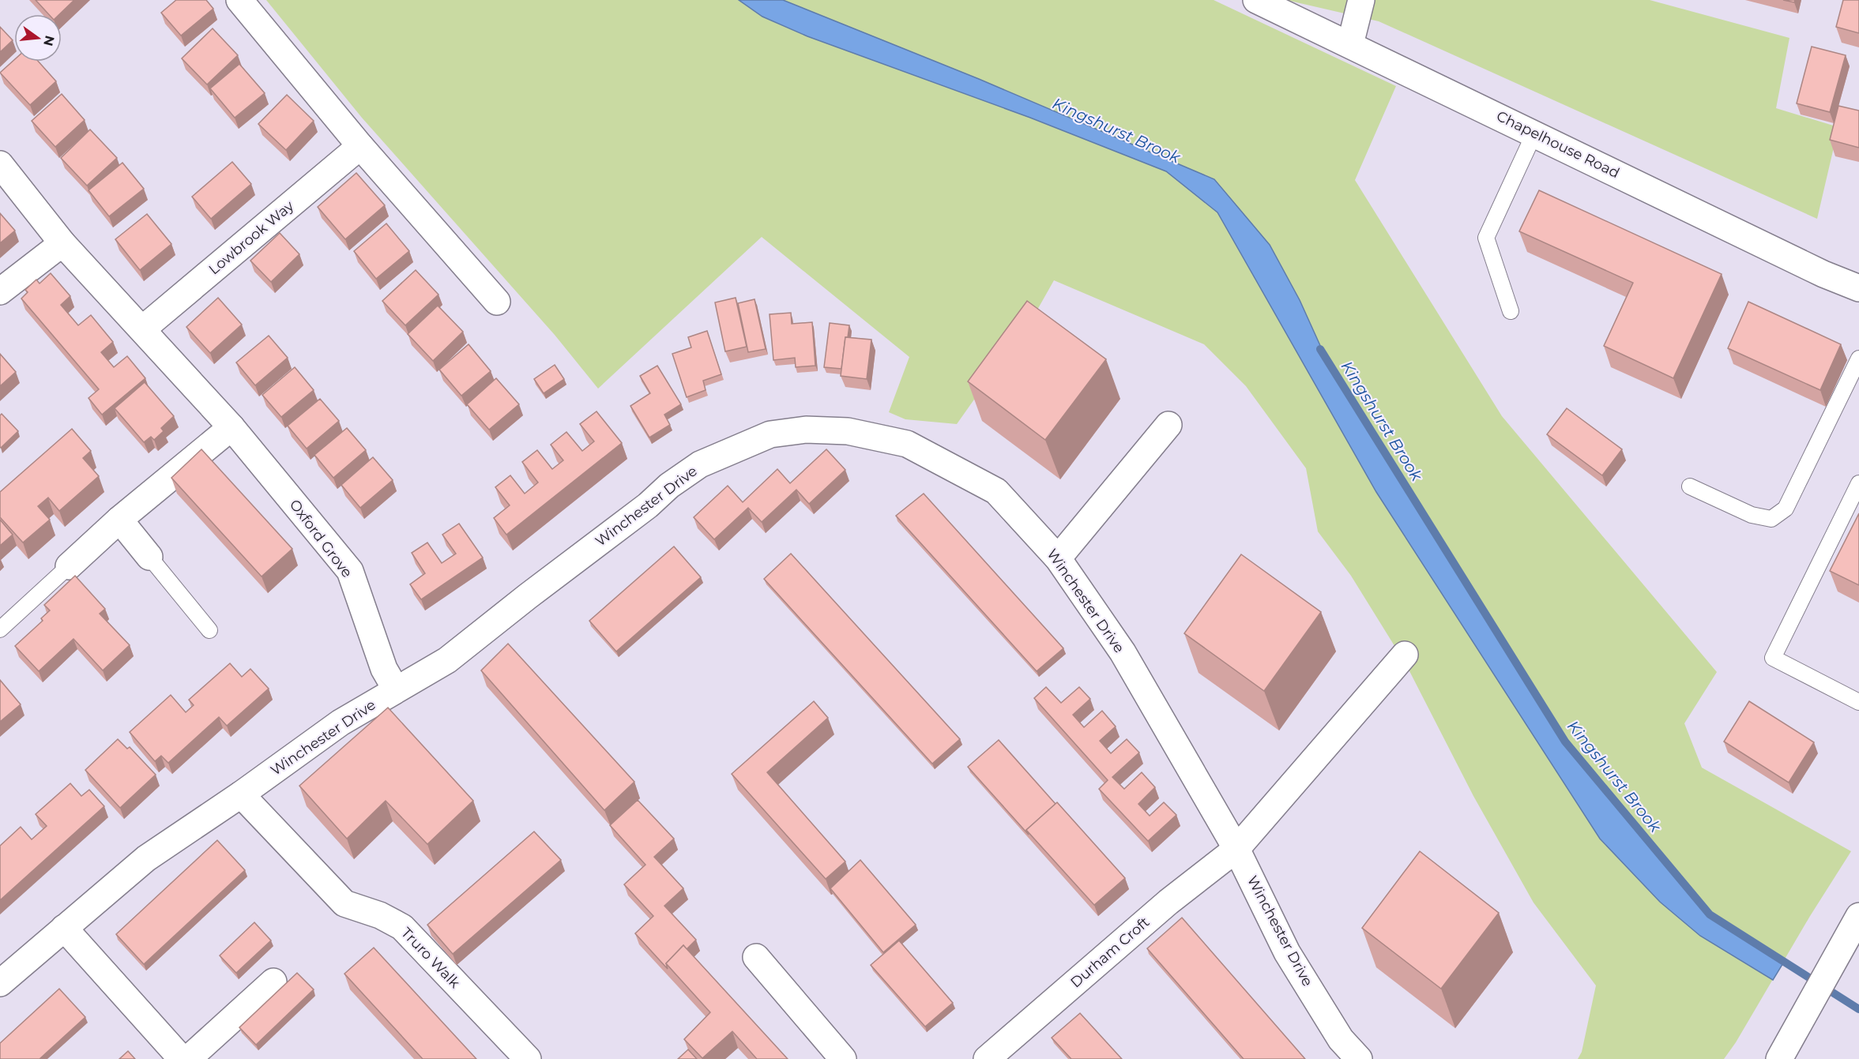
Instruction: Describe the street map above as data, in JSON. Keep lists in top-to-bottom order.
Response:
{
  "streets": {
    "street": [
      "Chapelhouse Road",
      "Lowbrook Way",
      "Winchester Drive",
      "Oxford Grove",
      "Durham Croft",
      "Truro Walk"
    ]
  },
  "crossings": [
    ["Lowbrook Way", "Oxford Grove"],
    ["Winchester Drive", "Oxford Grove"],
    ["Winchester Drive", "Durham Croft"],
    ["Winchester Drive", "Truro Walk"]
  ],
  "water": ["Kingshurst Brook"],
  "north": "right"
}
